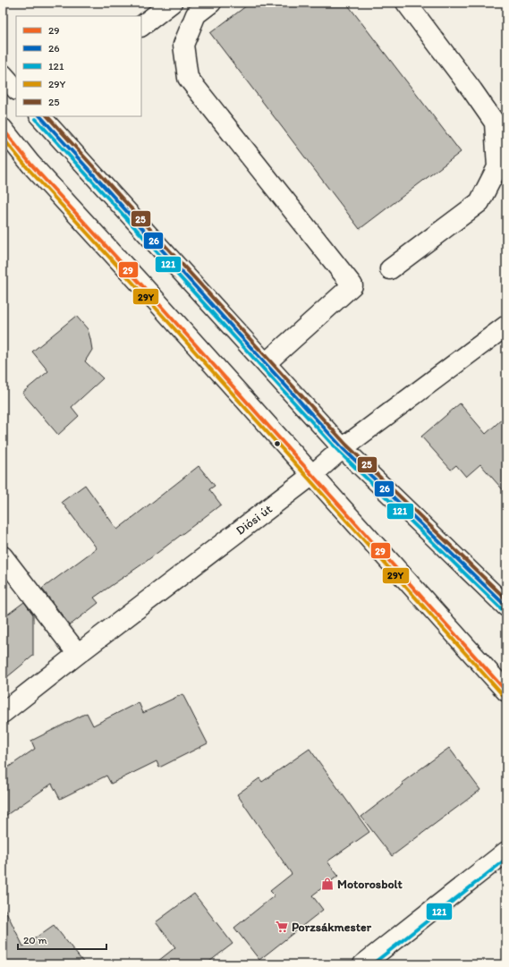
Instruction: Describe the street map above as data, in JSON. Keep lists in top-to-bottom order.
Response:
{
  "streets": {
    "street": ["Diósi út"]
  },
  "places": {
    "shop": ["Motorosbolt"],
    "supermarket": ["Porzsákmester"]
  },
  "lines": [
    "transit line 26",
    "transit line 25",
    "transit line 121",
    "transit line 29",
    "transit line 29Y"
  ],
  "legend": [
    "29",
    "26",
    "121",
    "29Y",
    "25"
  ],
  "scale_bar": "20 m"
}
